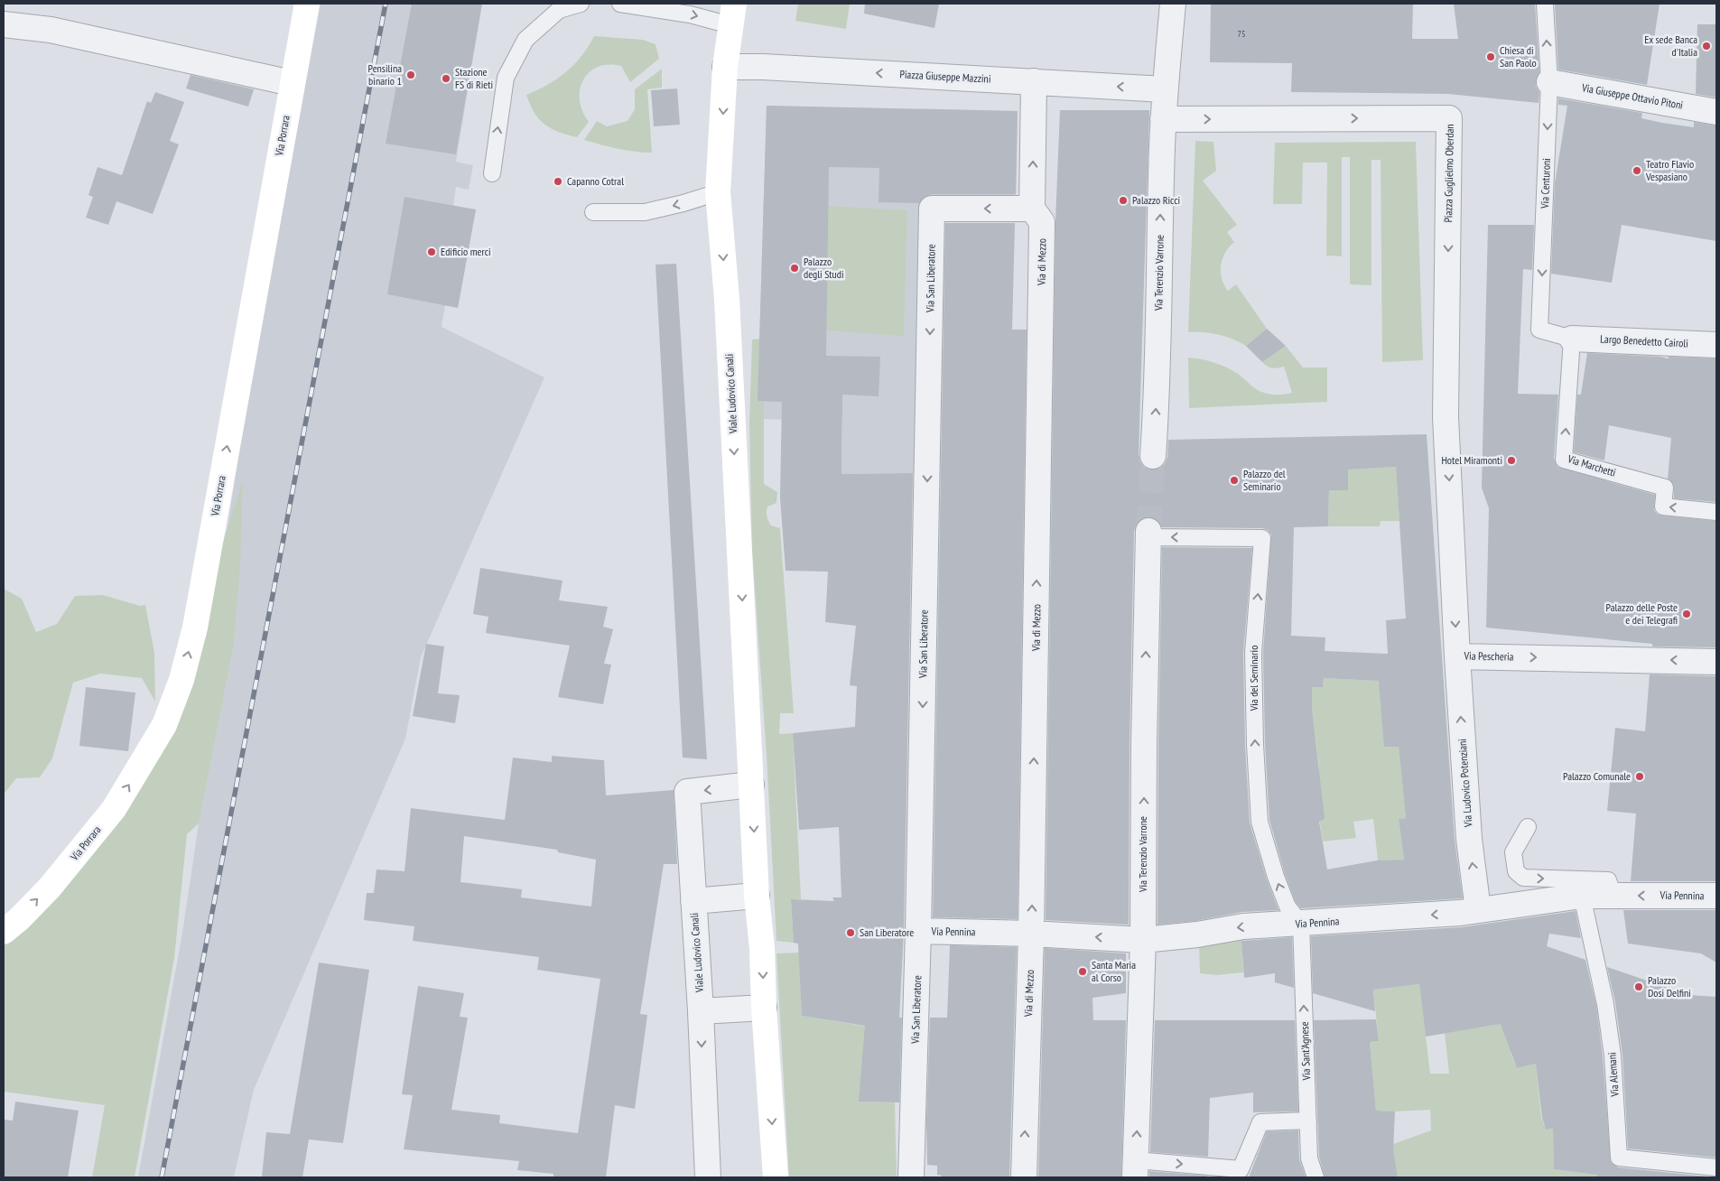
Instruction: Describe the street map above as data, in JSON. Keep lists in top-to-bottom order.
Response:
{
  "streets": {
    "street": [
      "Piazza Giuseppe Mazzini",
      "Via Giuseppe Ottavio Pitoni",
      "Via Porrara",
      "Piazza Guglielmo Oberdan",
      "Via di Mezzo",
      "Via Terenzio Varrone",
      "Via San Liberatore",
      "Largo Benedetto Cairoli",
      "Viale Ludovico Canali",
      "Via Pescheria",
      "Via Ludovico Potenziani",
      "Via Pennina"
    ],
    "lane": [
      "Via Centuroni",
      "Via Marchetti",
      "Via del Seminario",
      "Via Sant'Agnese",
      "Via Alemani"
    ]
  },
  "crossings": [
    ["Piazza Giuseppe Mazzini", "Via Terenzio Varrone"],
    ["Piazza Giuseppe Mazzini", "Viale Ludovico Canali"],
    ["Via Giuseppe Ottavio Pitoni", "Via Centuroni"],
    ["Piazza Guglielmo Oberdan", "Via Terenzio Varrone"],
    ["Piazza Guglielmo Oberdan", "Via Pescheria"],
    ["Via Centuroni", "Largo Benedetto Cairoli"],
    ["Via Centuroni", "Via Marchetti"],
    ["Via di Mezzo", "Via San Liberatore"],
    ["Via di Mezzo", "Via Pennina"],
    ["Via Terenzio Varrone", "Via del Seminario"],
    ["Via Terenzio Varrone", "Via Pennina"],
    ["Via San Liberatore", "Via Pennina"],
    ["Largo Benedetto Cairoli", "Via Marchetti"],
    ["Via Pescheria", "Via Ludovico Potenziani"],
    ["Via del Seminario", "Via Pennina"],
    ["Via del Seminario", "Via Sant'Agnese"],
    ["Via Ludovico Potenziani", "Via Pennina"],
    ["Via Pennina", "Via Sant'Agnese"],
    ["Via Pennina", "Via Alemani"]
  ],
  "one_way": [
    "Piazza Giuseppe Mazzini",
    "Via Porrara",
    "Via di Mezzo",
    "Via Terenzio Varrone",
    "Via San Liberatore",
    "Viale Ludovico Canali",
    "Via Pescheria",
    "Via del Seminario",
    "Via Ludovico Potenziani",
    "Via Pennina",
    "Via Sant'Agnese"
  ],
  "places": [
    "Ex sede Banca d'Italia",
    "Chiesa di San Paolo",
    "Pensilina binario 1",
    "Stazione FS di Rieti",
    "Teatro Flavio Vespasiano",
    "Capanno Cotral",
    "Palazzo Ricci",
    "Edificio merci",
    "Palazzo degli Studi",
    "Hotel Miramonti",
    "Palazzo del Seminario",
    "Palazzo delle Poste e dei Telegrafi",
    "Palazzo Comunale",
    "San Liberatore",
    "Santa Maria al Corso",
    "Palazzo Dosi Delfini"
  ],
  "house_numbers": ["75"]
}
